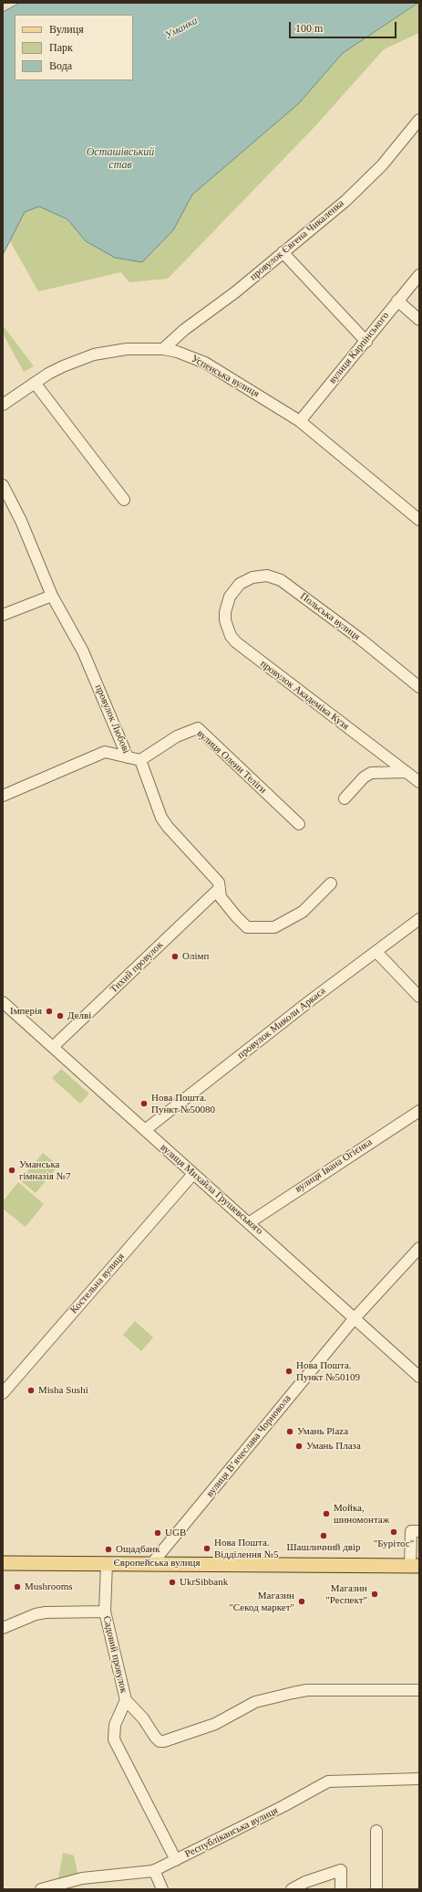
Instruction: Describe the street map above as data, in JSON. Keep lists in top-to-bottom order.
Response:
{
  "streets": {
    "main road": ["Європейська вулиця"],
    "street": [
      "провулок Євгена Чикаленка",
      "вулиця Карпінського",
      "Успенська вулиця",
      "Польська вулиця",
      "провулок Академіка Кузя",
      "провулок Любові",
      "вулиця Олени Теліги",
      "Тихий провулок",
      "провулок Миколи Аркаса",
      "вулиця Івана Огієнка",
      "вулиця Михайла Грушевського",
      "Костельна вулиця",
      "вулиця В’ячеслава Чорновола",
      "Садовий провулок",
      "Республіканська вулиця"
    ]
  },
  "crossings": [
    ["провулок Євгена Чикаленка", "Успенська вулиця"],
    ["вулиця Карпінського", "Успенська вулиця"],
    ["Польська вулиця", "провулок Академіка Кузя"],
    ["провулок Любові", "вулиця Олени Теліги"],
    ["провулок Любові", "Тихий провулок"],
    ["Тихий провулок", "вулиця Михайла Грушевського"],
    ["провулок Миколи Аркаса", "вулиця Михайла Грушевського"],
    ["вулиця Івана Огієнка", "вулиця Михайла Грушевського"],
    ["вулиця Михайла Грушевського", "Костельна вулиця"],
    ["вулиця Михайла Грушевського", "вулиця В’ячеслава Чорновола"],
    ["вулиця В’ячеслава Чорновола", "Європейська вулиця"],
    ["Європейська вулиця", "Садовий провулок"],
    ["Садовий провулок", "Республіканська вулиця"]
  ],
  "water": ["Уманка", "Осташівський став"],
  "places": [
    "Олімп",
    "Імперія",
    "Делві",
    "Нова Пошта. Пункт №50080",
    "Уманська гімназія №7",
    "Нова Пошта. Пункт №50109",
    "Мisha Sushi",
    "Умань Plaza",
    "Умань Плаза",
    "Мойка, шиномонтаж",
    "\"Бурітос\"",
    "UGB",
    "Шашличний двір",
    "Нова Пошта. Відділення №5",
    "Ощадбанк",
    "UkrSibbank",
    "Mushrooms",
    "Магазин \"Респект\"",
    "Магазин \"Секод маркет\""
  ],
  "legend": ["Вулиця", "Парк", "Вода"],
  "scale_bar": "100 m"
}
